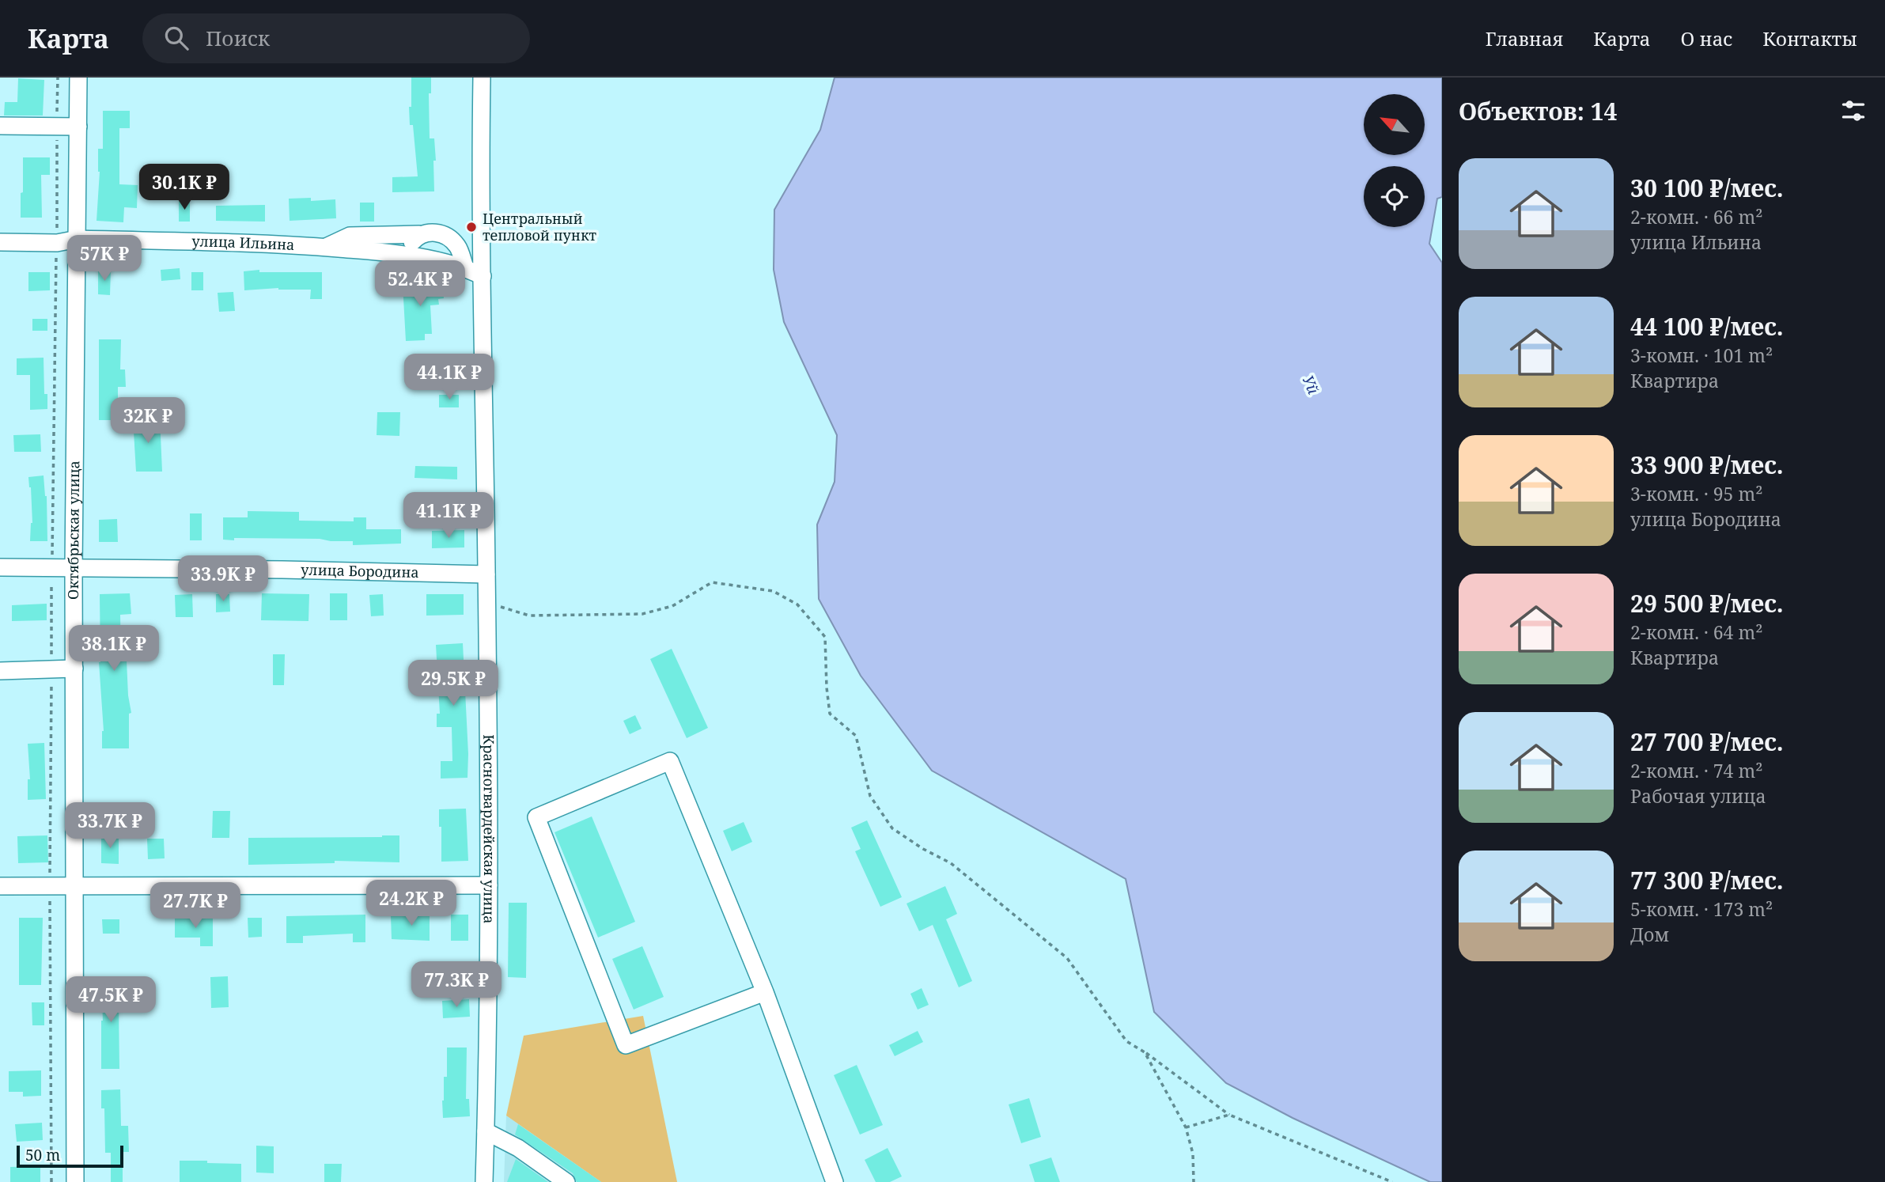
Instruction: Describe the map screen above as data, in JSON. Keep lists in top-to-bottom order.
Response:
{
  "streets": {
    "street": [
      "улица Ильина",
      "Октябрьская улица",
      "улица Бородина",
      "Красногвардейская улица"
    ]
  },
  "crossings": [
    ["улица Ильина", "Октябрьская улица"],
    ["улица Ильина", "Красногвардейская улица"],
    ["Октябрьская улица", "улица Бородина"],
    ["улица Бородина", "Красногвардейская улица"]
  ],
  "water": ["Уй"],
  "places": ["Центральный тепловой пункт"],
  "scale_bar": "50 m",
  "north": "top left",
  "page": {
    "header": "Карта",
    "search": "Поиск",
    "nav": [
      "Главная",
      "Карта",
      "О нас",
      "Контакты"
    ],
    "heading": "Объектов: 14",
    "list": [
      {
        "name": "30 100 ₽/мес.",
        "note": "2-комн. · 66 m² · улица Ильина"
      },
      {
        "name": "44 100 ₽/мес.",
        "note": "3-комн. · 101 m² · Квартира"
      },
      {
        "name": "33 900 ₽/мес.",
        "note": "3-комн. · 95 m² · улица Бородина"
      },
      {
        "name": "29 500 ₽/мес.",
        "note": "2-комн. · 64 m² · Квартира"
      },
      {
        "name": "27 700 ₽/мес.",
        "note": "2-комн. · 74 m² · Рабочая улица"
      },
      {
        "name": "77 300 ₽/мес.",
        "note": "5-комн. · 173 m² · Дом"
      }
    ],
    "price": [
      "30.1K ₽",
      "57K ₽",
      "52.4K ₽",
      "44.1K ₽",
      "32K ₽",
      "41.1K ₽",
      "33.9K ₽",
      "38.1K ₽",
      "29.5K ₽",
      "33.7K ₽",
      "24.2K ₽",
      "27.7K ₽",
      "77.3K ₽",
      "47.5K ₽"
    ],
    "scale": "50 m"
  }
}
